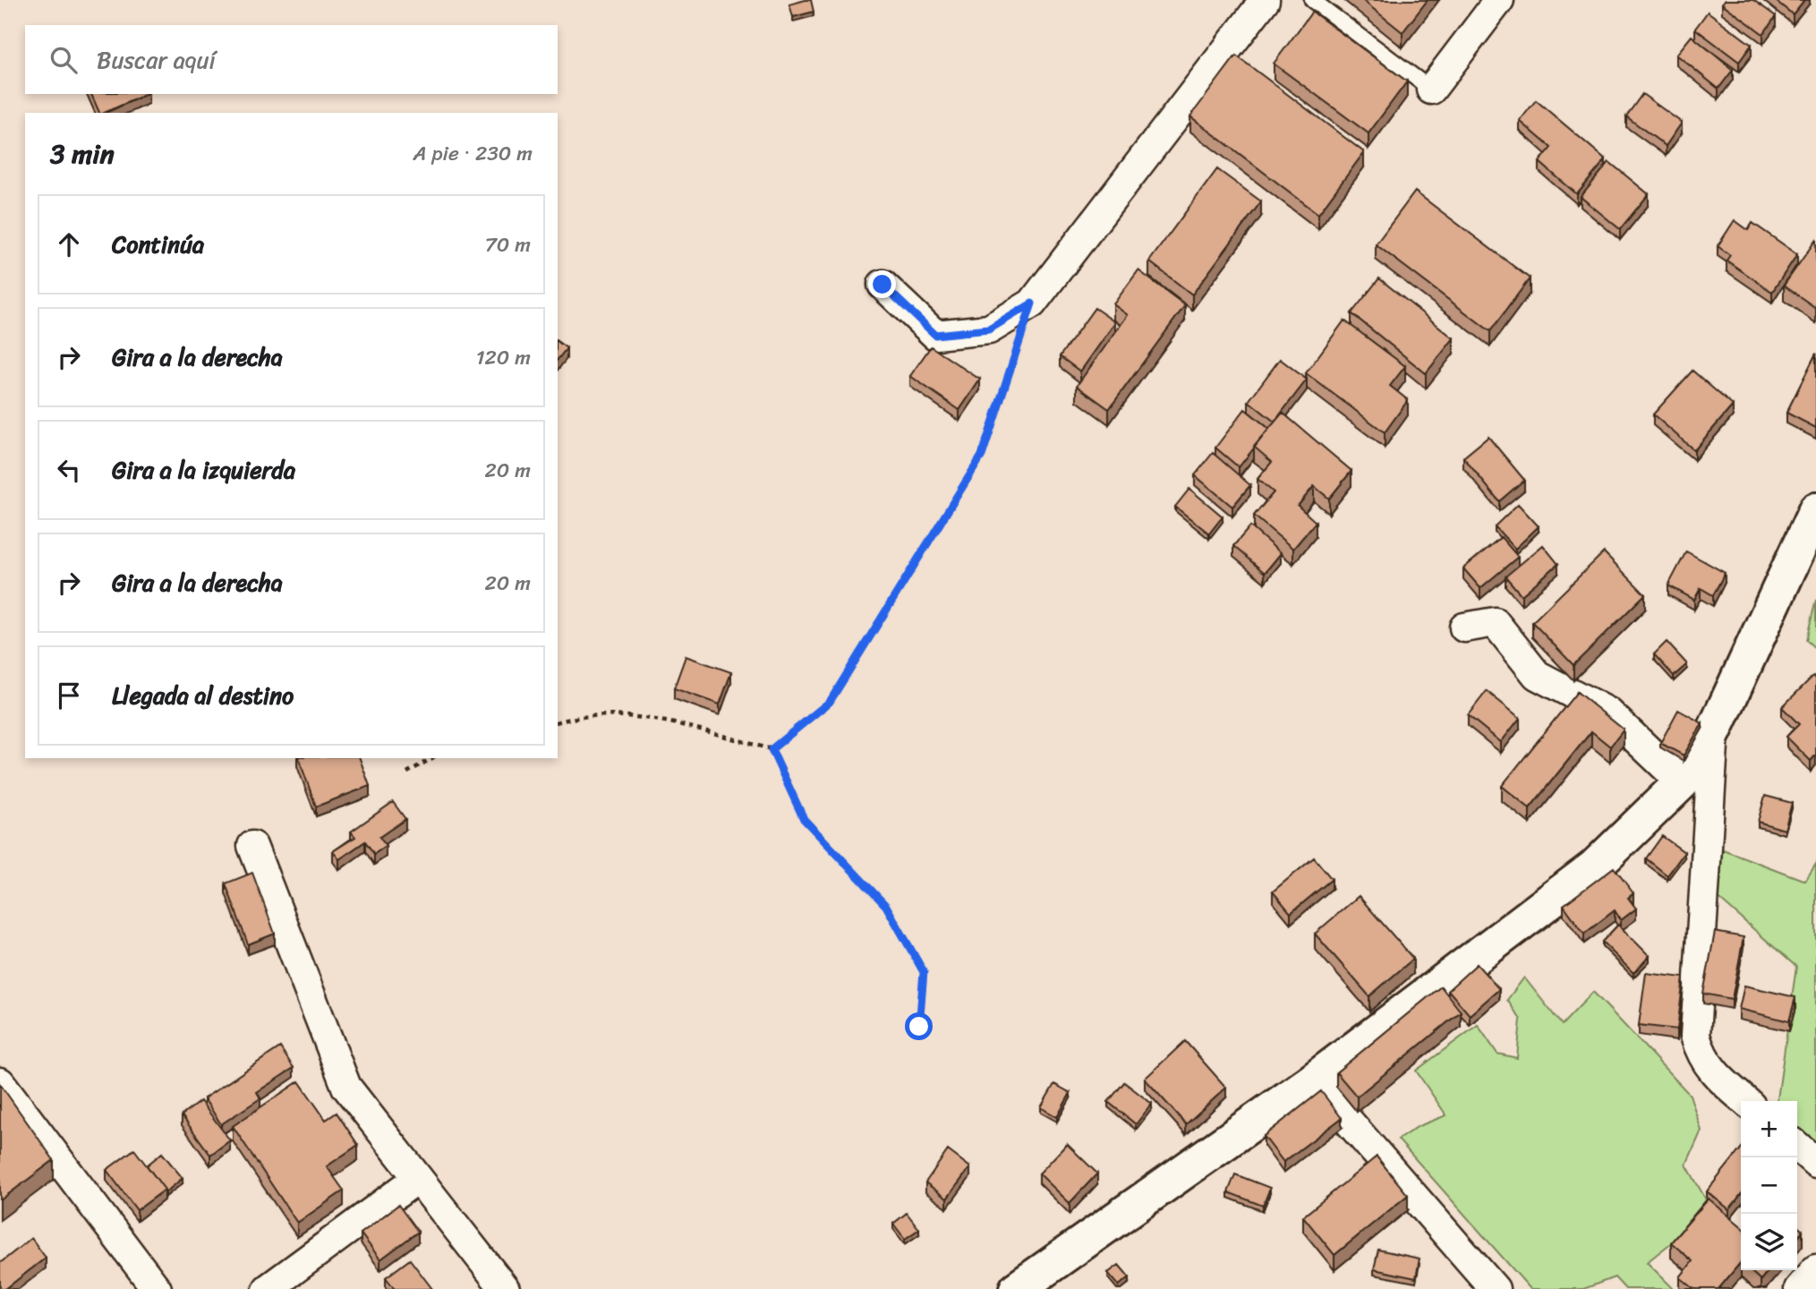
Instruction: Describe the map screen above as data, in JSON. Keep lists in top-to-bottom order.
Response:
{
  "page": {
    "search": "Buscar aquí",
    "heading": ["3 min", "A pie · 230 m"],
    "list": [
      ["Continúa", "70 m"],
      ["Gira a la derecha", "120 m"],
      ["Gira a la izquierda", "20 m"],
      ["Gira a la derecha", "20 m"],
      "Llegada al destino"
    ],
    "map_buttons": ["+", "−"]
  }
}
